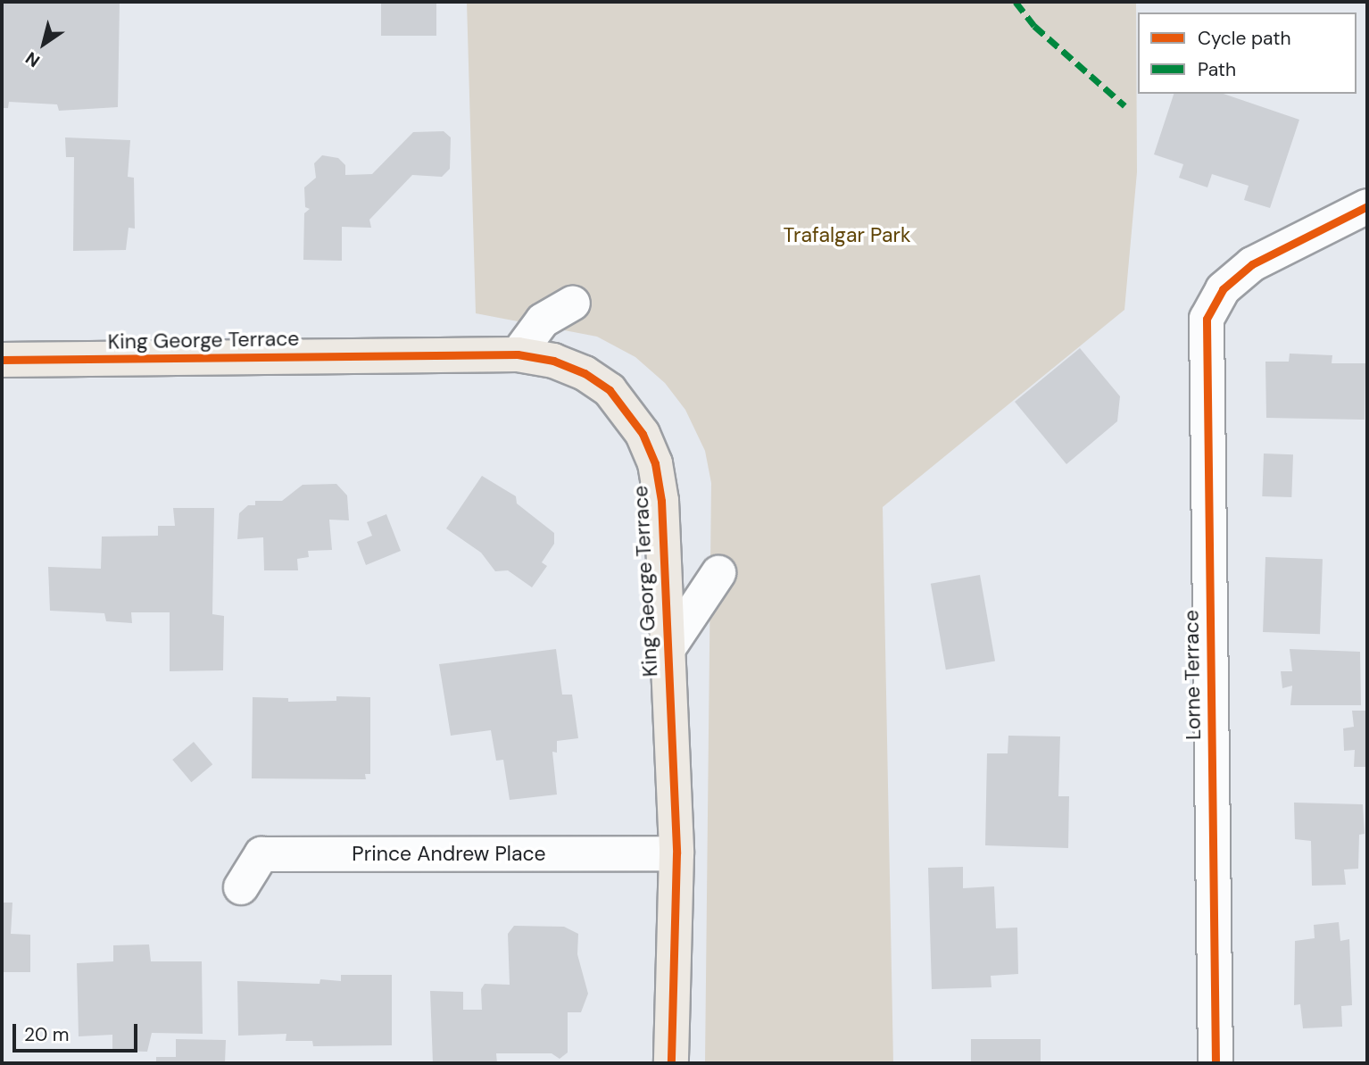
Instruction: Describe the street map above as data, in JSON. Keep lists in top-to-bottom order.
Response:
{
  "streets": {
    "main road": ["King George Terrace"],
    "street": ["Lorne Terrace", "Prince Andrew Place"]
  },
  "crossings": [
    ["King George Terrace", "Prince Andrew Place"]
  ],
  "parks": ["Trafalgar Park"],
  "legend": ["Cycle path", "Path"],
  "scale_bar": "20 m",
  "north": "bottom left"
}
